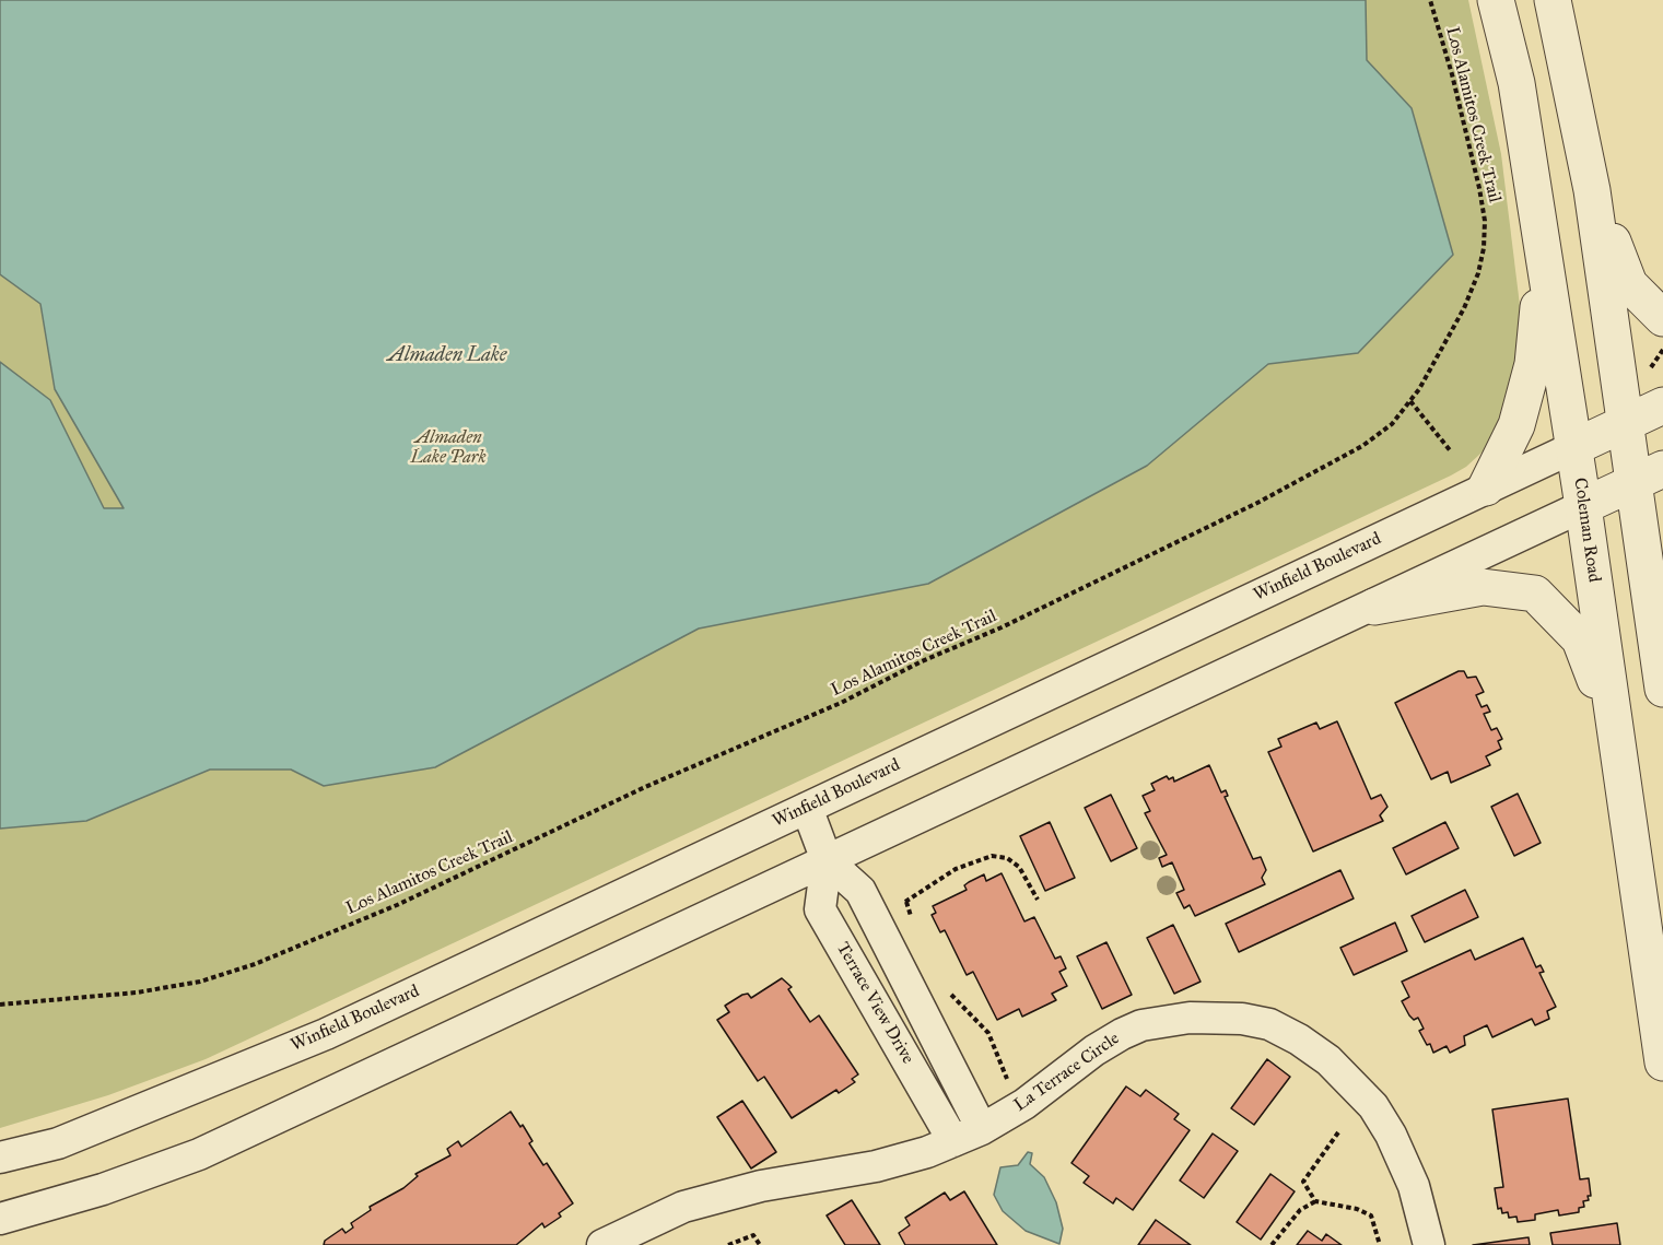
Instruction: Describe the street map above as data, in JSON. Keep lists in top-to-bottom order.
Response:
{
  "streets": {
    "street": [
      "Coleman Road",
      "Winfield Boulevard",
      "Terrace View Drive",
      "La Terrace Circle"
    ],
    "path": ["Los Alamitos Creek Trail"]
  },
  "crossings": [
    ["Coleman Road", "Winfield Boulevard"],
    ["Winfield Boulevard", "Terrace View Drive"],
    ["Terrace View Drive", "La Terrace Circle"]
  ],
  "water": ["Almaden Lake"],
  "parks": ["Almaden Lake Park"]
}
